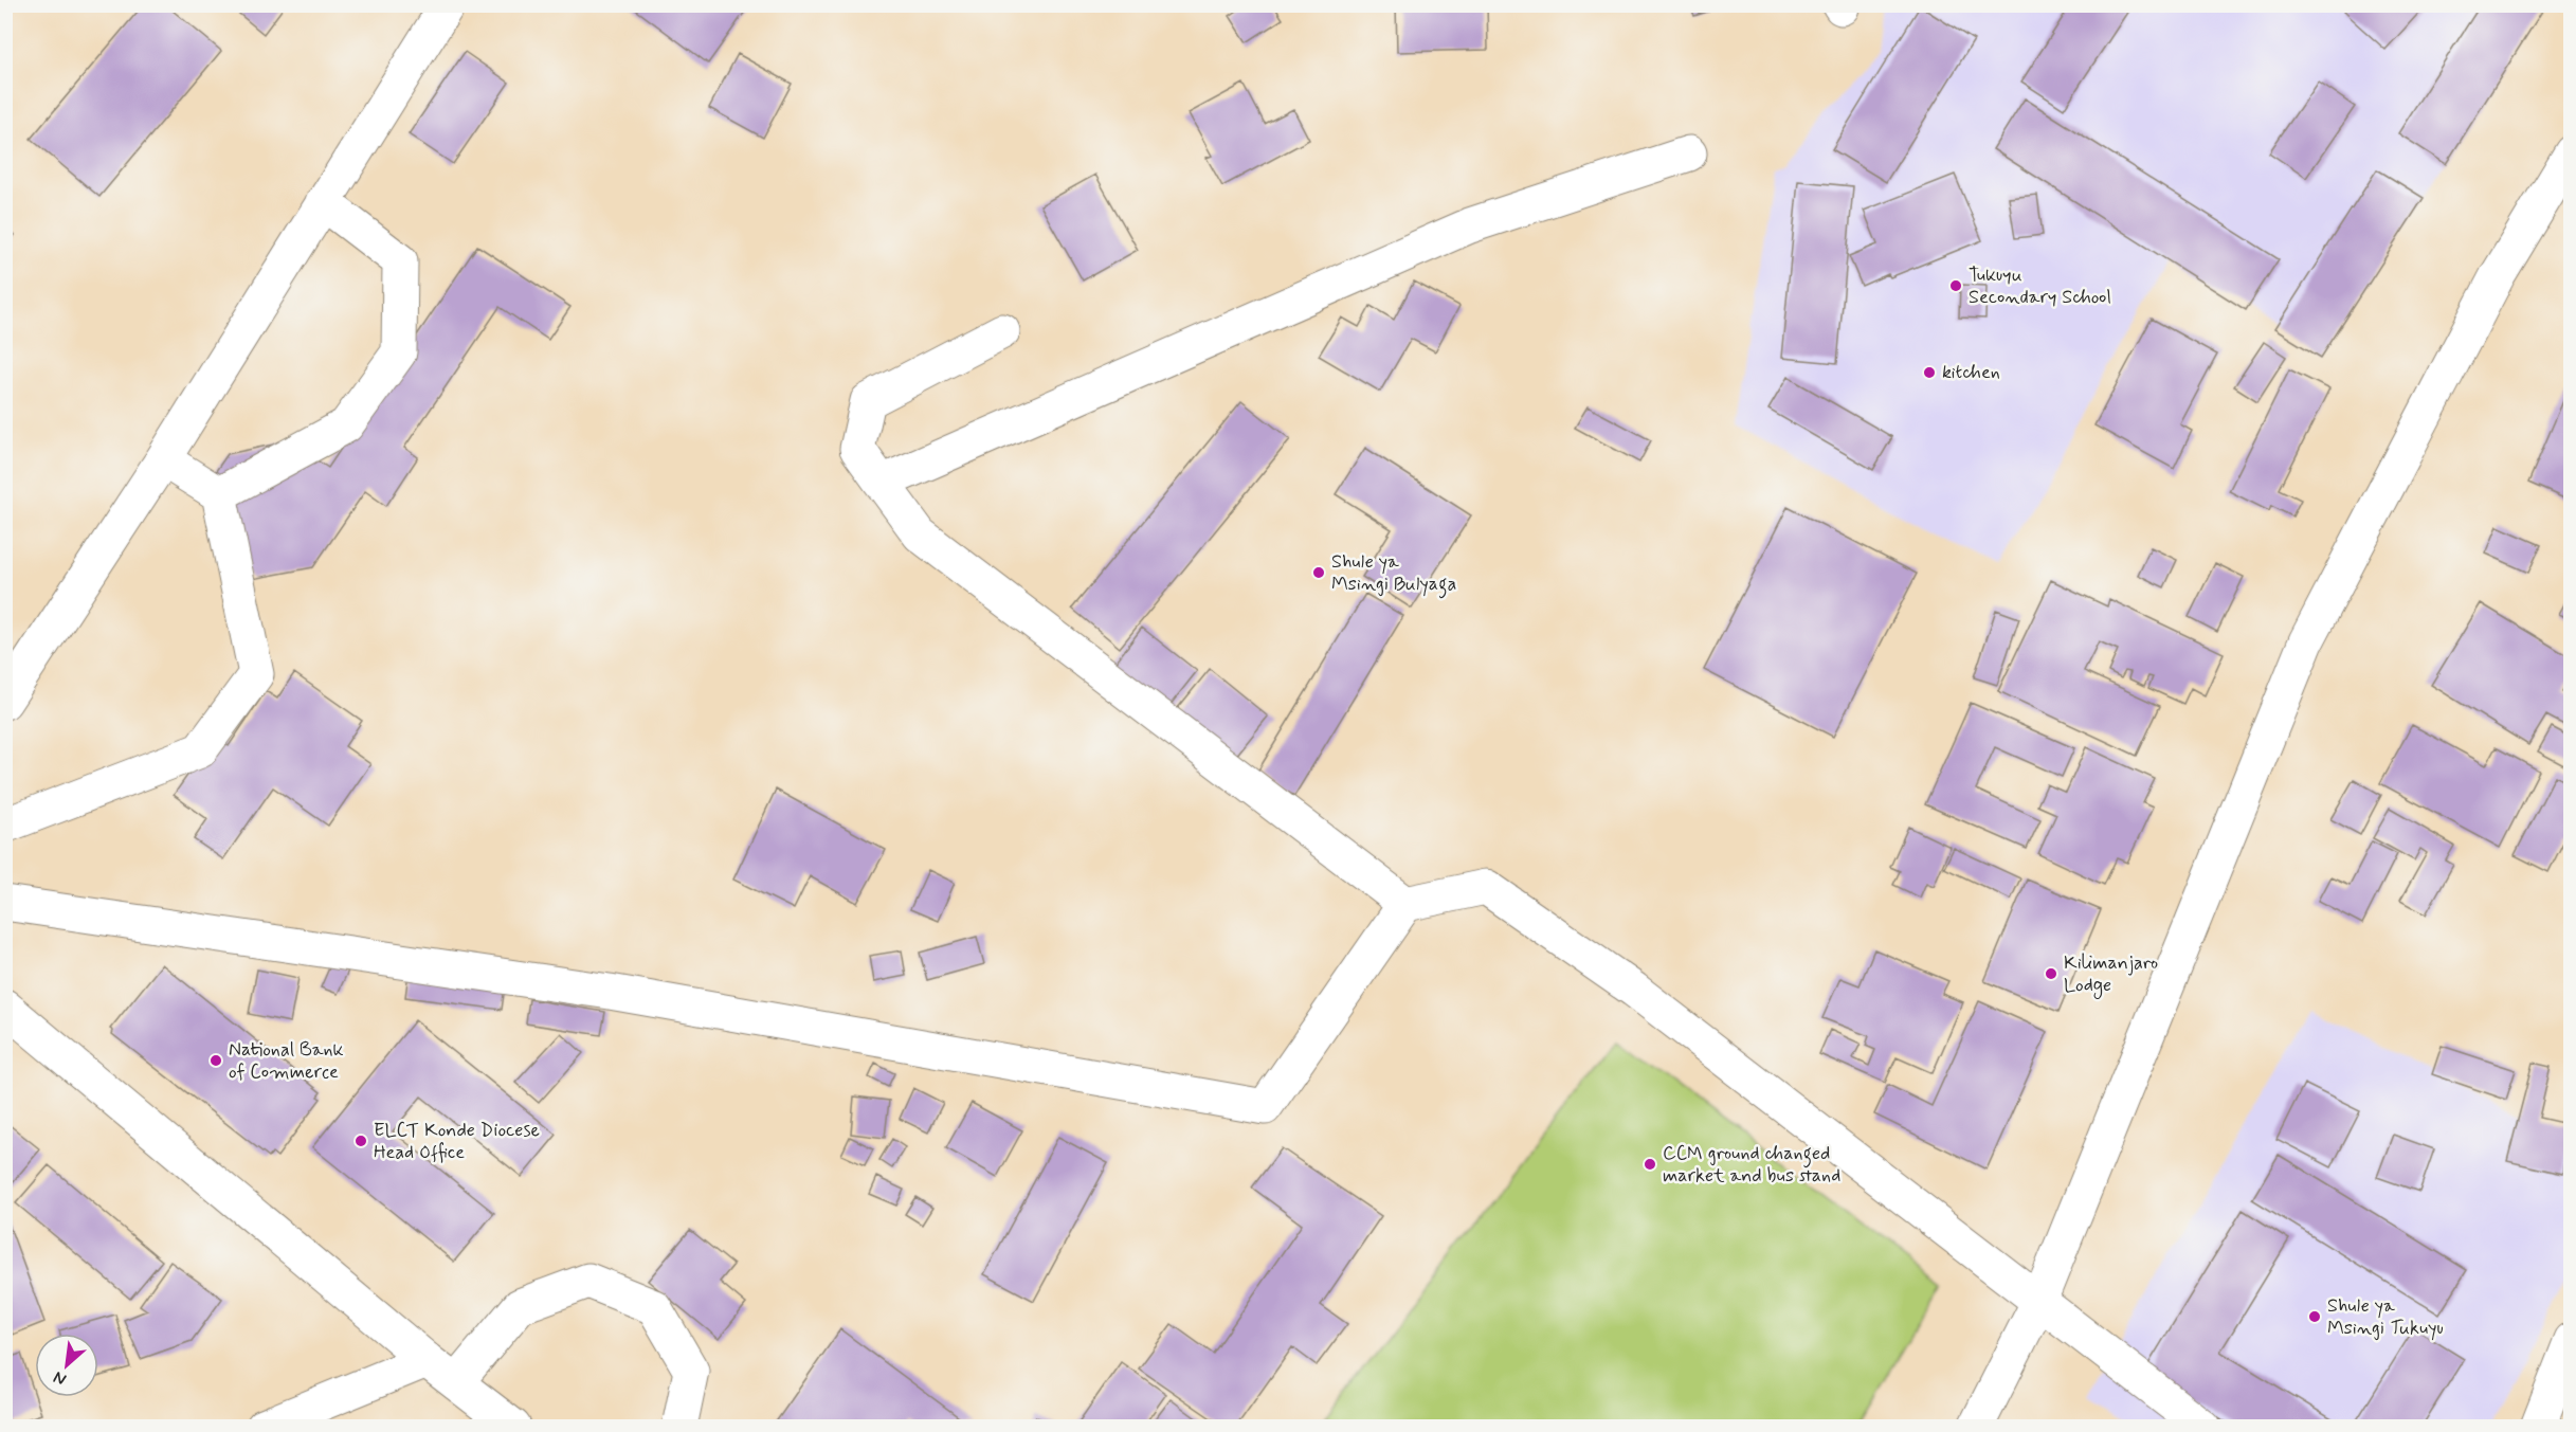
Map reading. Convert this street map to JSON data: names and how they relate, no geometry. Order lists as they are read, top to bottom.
{
  "places": [
    "Tukuyu Secondary School",
    "kitchen",
    "Shule ya Msingi Bulyaga",
    "Kilimanjaro Lodge",
    "National Bank of Commerce",
    "ELCT Konde Diocese Head Office",
    "CCM ground changed market and bus stand",
    "Shule ya Msingi Tukuyu"
  ],
  "north": "bottom left"
}
